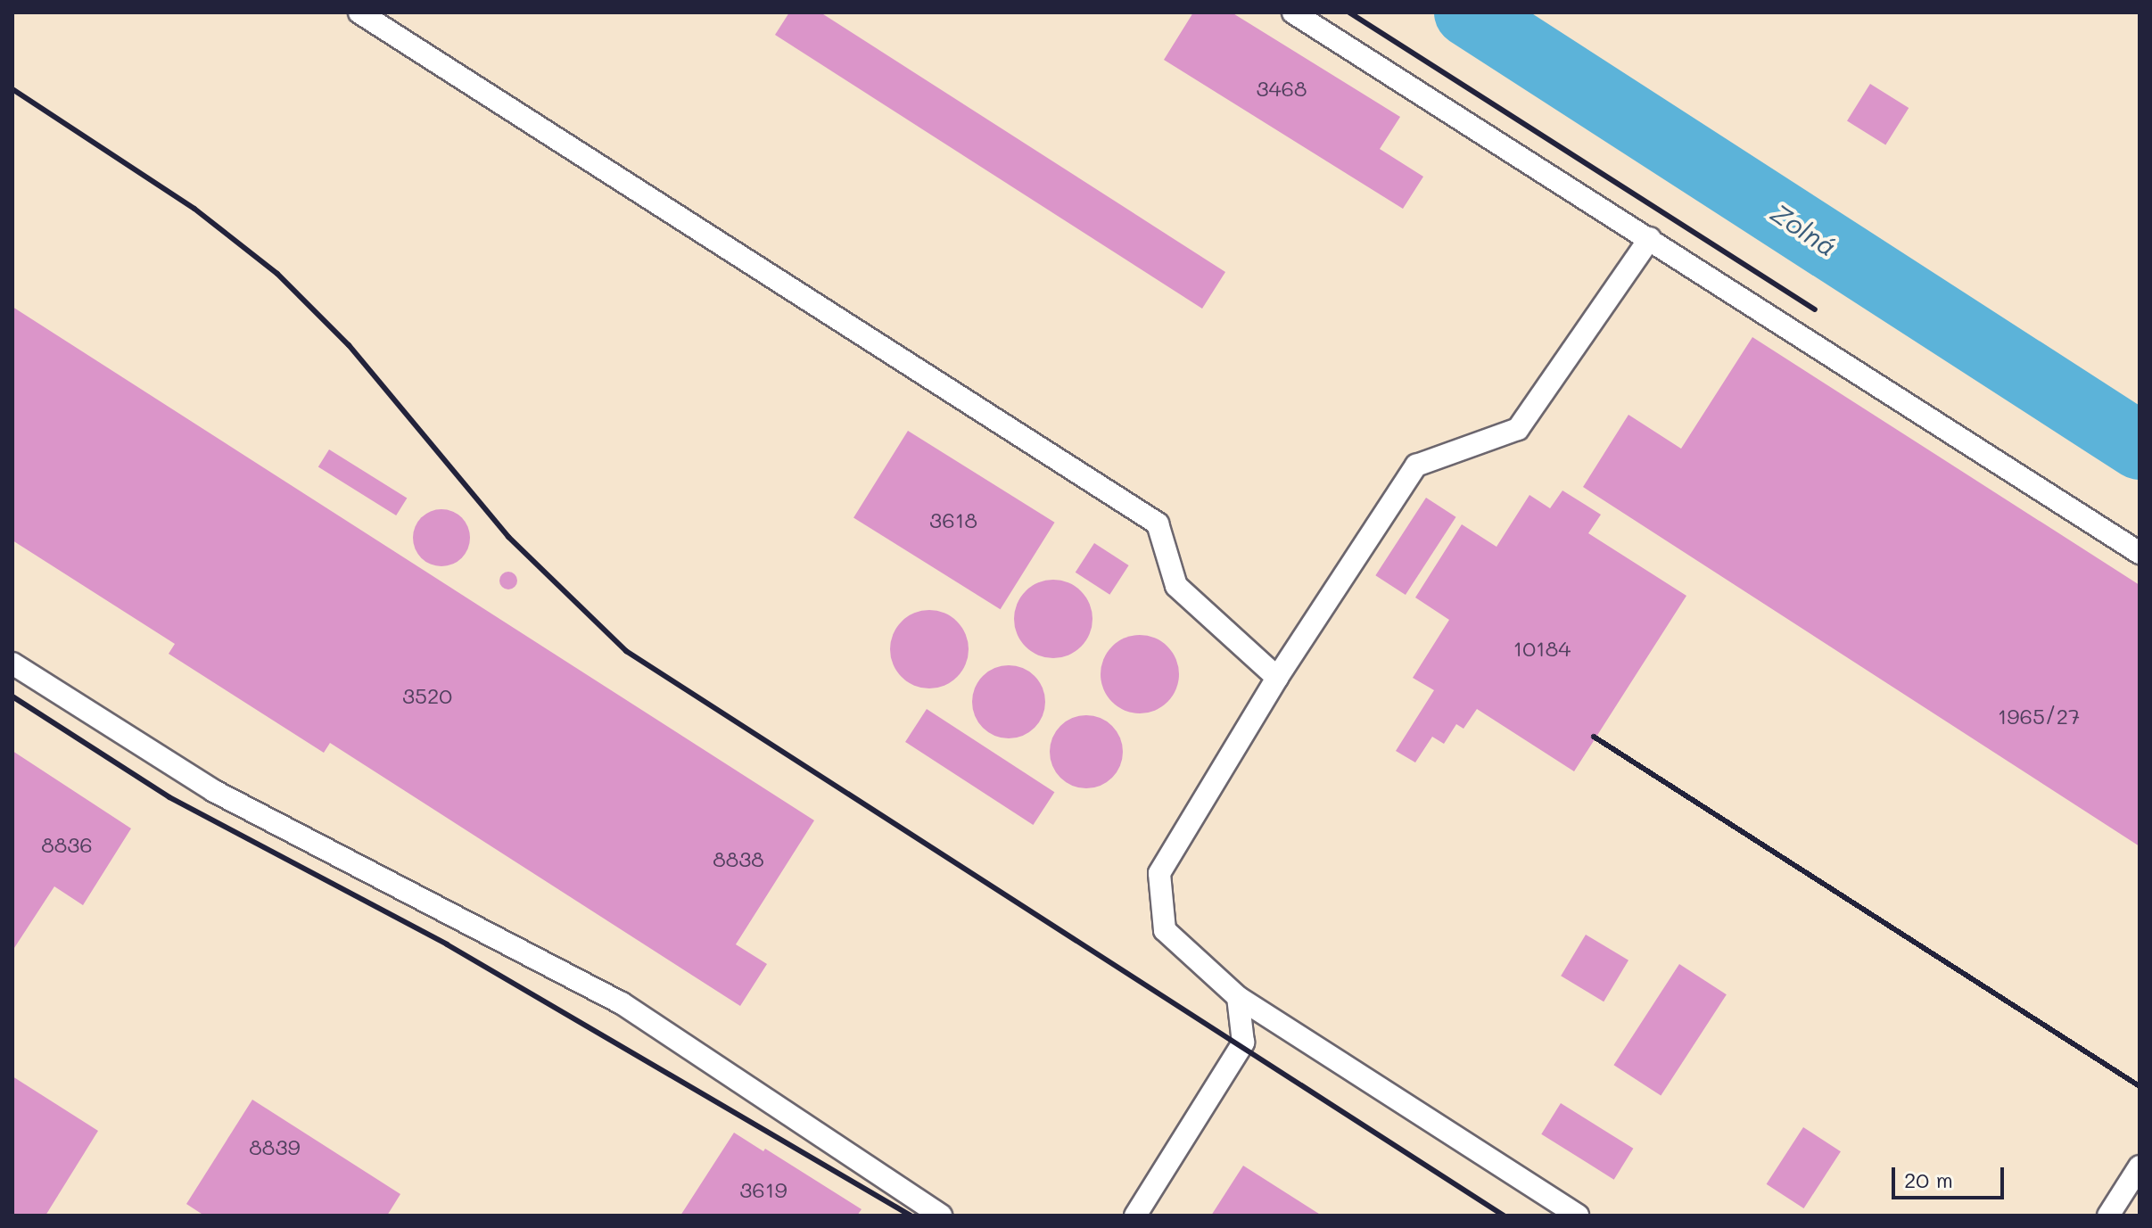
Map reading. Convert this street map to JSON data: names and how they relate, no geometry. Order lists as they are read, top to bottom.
{
  "water": ["Zolná"],
  "house_numbers": [
    "3468",
    "3618",
    "10184",
    "3520",
    "1965/27",
    "8836",
    "8838",
    "8839",
    "3619"
  ],
  "scale_bar": "20 m"
}
